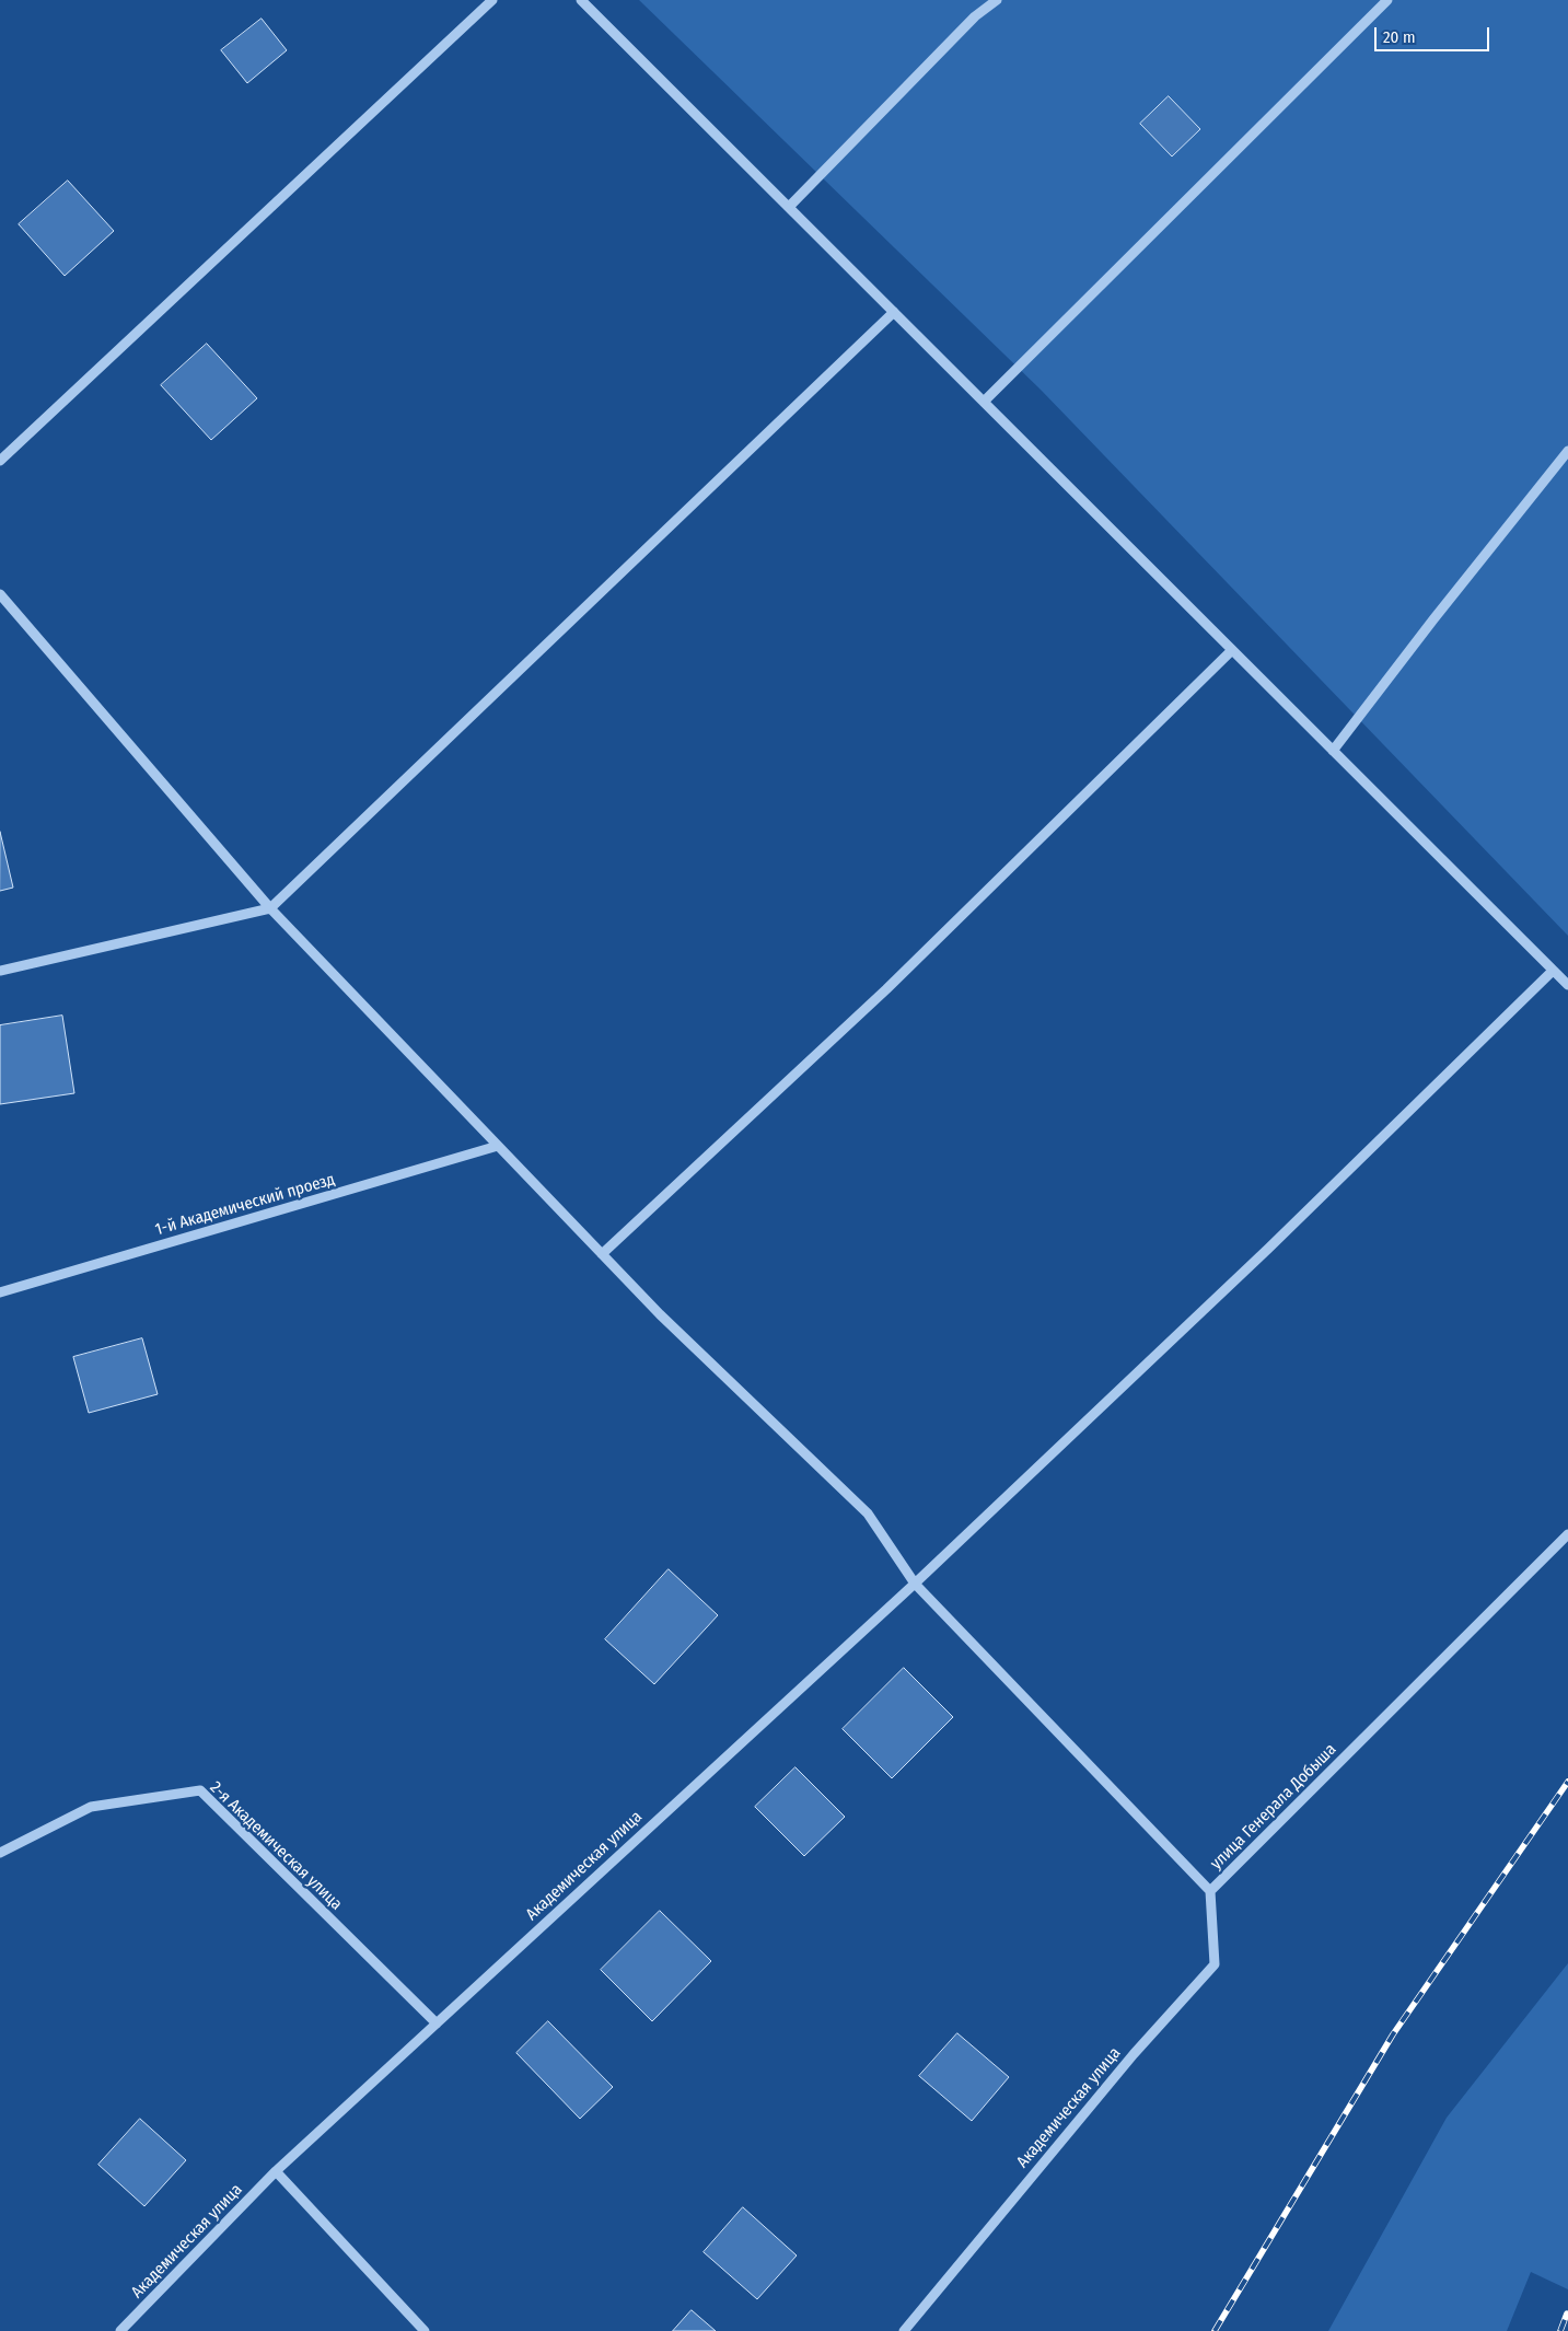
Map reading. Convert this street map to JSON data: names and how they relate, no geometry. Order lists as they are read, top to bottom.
{
  "streets": {
    "street": [
      "1-й Академический проезд",
      "улица Генерала Добыша",
      "2-я Академическая улица",
      "Академическая улица"
    ]
  },
  "crossings": [
    ["1-й Академический проезд", "улица Генерала Добыша"],
    ["улица Генерала Добыша", "Академическая улица"],
    ["2-я Академическая улица", "Академическая улица"]
  ],
  "scale_bar": "20 m"
}
